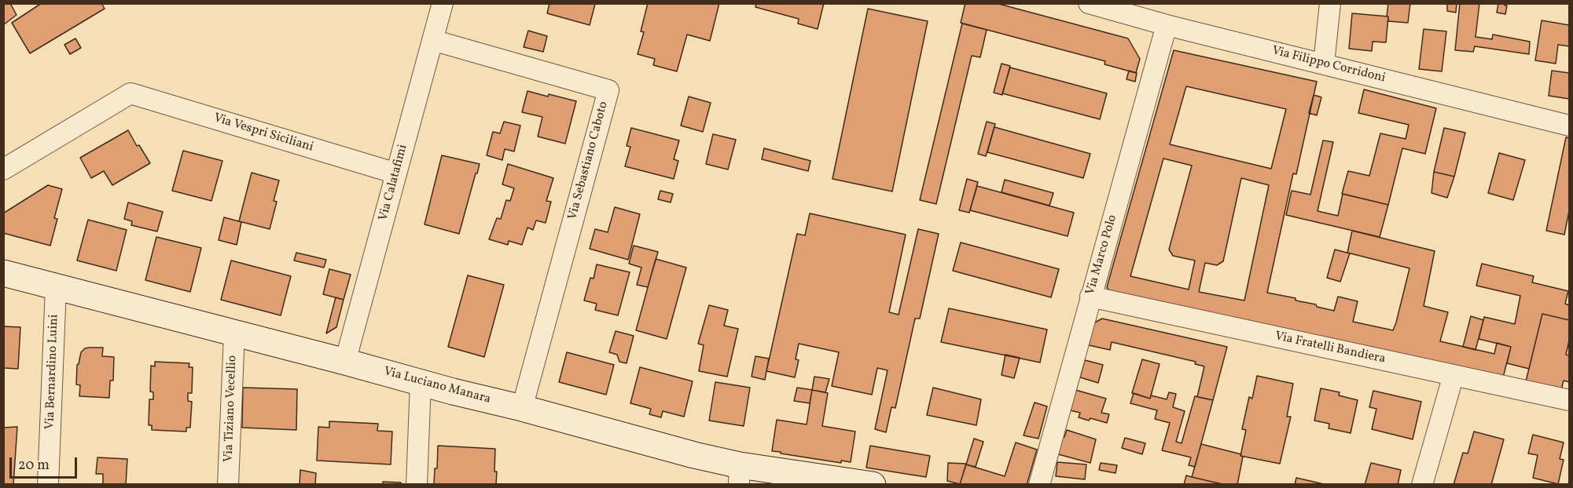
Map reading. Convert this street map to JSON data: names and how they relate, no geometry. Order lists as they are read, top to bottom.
{
  "streets": {
    "main road": ["Via Luciano Manara"],
    "street": [
      "Via Filippo Corridoni",
      "Via Vespri Siciliani",
      "Via Sebastiano Caboto",
      "Via Calatafimi",
      "Via Marco Polo",
      "Via Fratelli Bandiera",
      "Via Bernardino Luini",
      "Via Tiziano Vecellio"
    ]
  },
  "crossings": [
    ["Via Filippo Corridoni", "Via Marco Polo"],
    ["Via Vespri Siciliani", "Via Calatafimi"],
    ["Via Sebastiano Caboto", "Via Calatafimi"],
    ["Via Sebastiano Caboto", "Via Luciano Manara"],
    ["Via Calatafimi", "Via Luciano Manara"],
    ["Via Marco Polo", "Via Fratelli Bandiera"],
    ["Via Bernardino Luini", "Via Luciano Manara"],
    ["Via Luciano Manara", "Via Tiziano Vecellio"]
  ],
  "scale_bar": "20 m"
}
